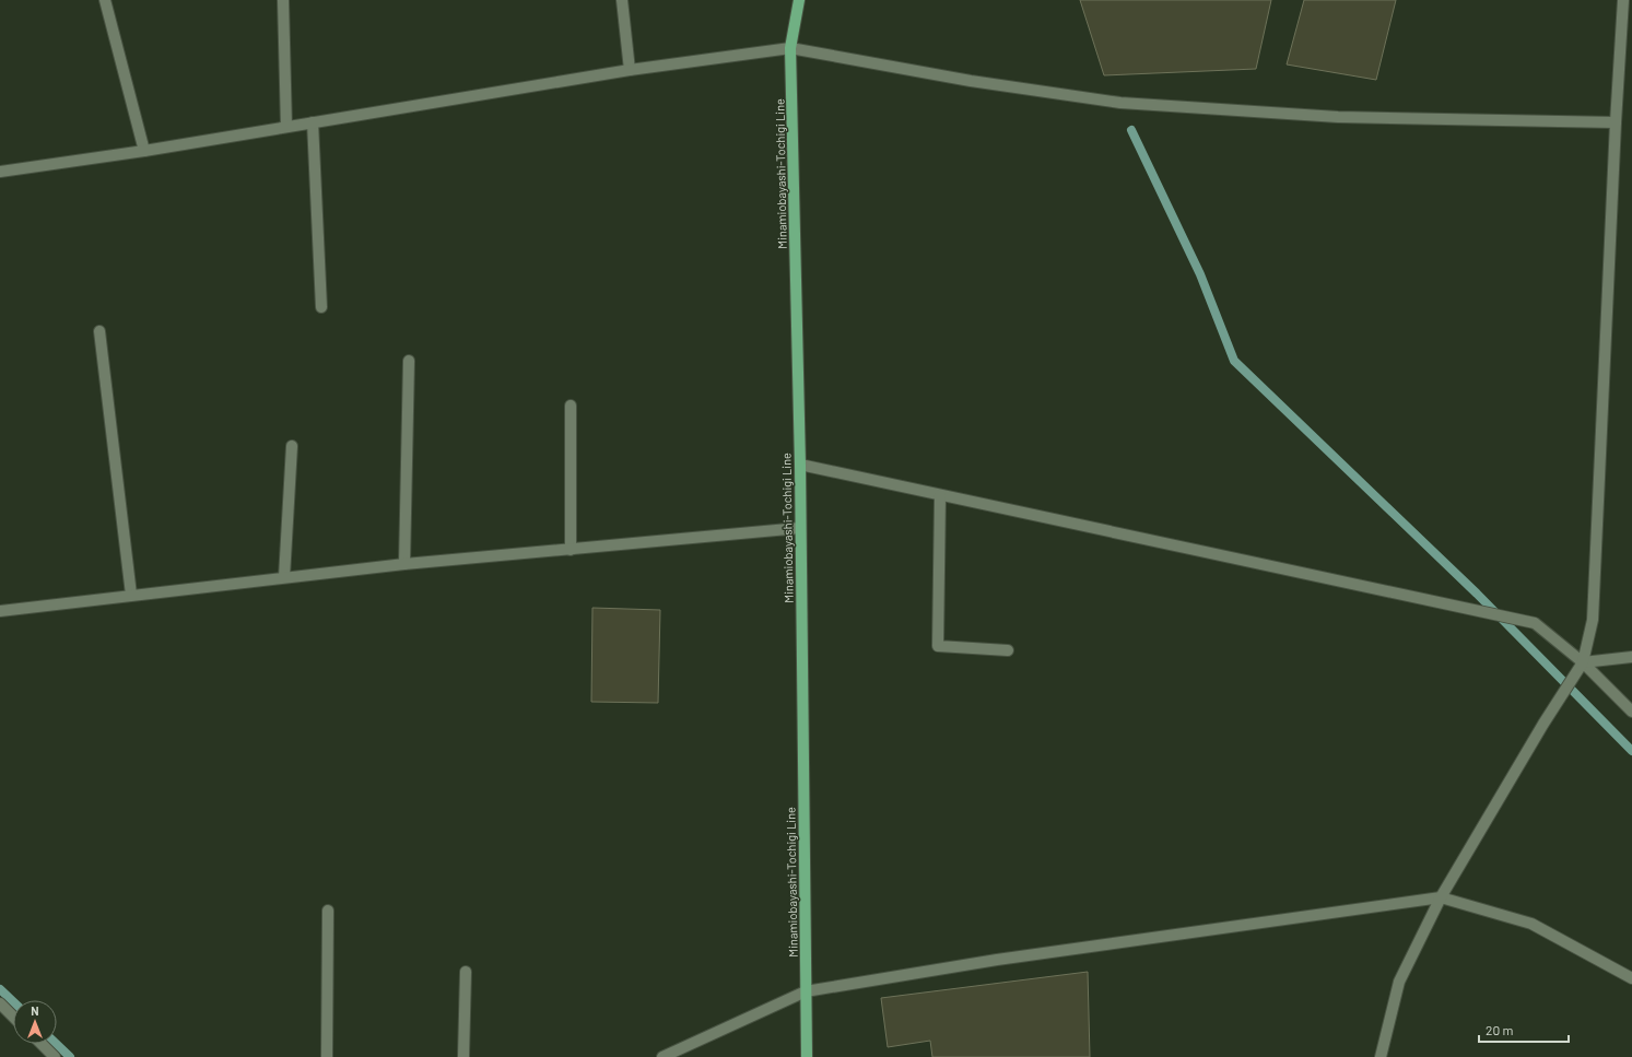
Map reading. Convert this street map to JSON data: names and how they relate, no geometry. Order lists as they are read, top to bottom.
{
  "streets": {
    "main road": ["Minamiobayashi-Tochigi Line"]
  },
  "scale_bar": "20 m",
  "north": "top"
}
